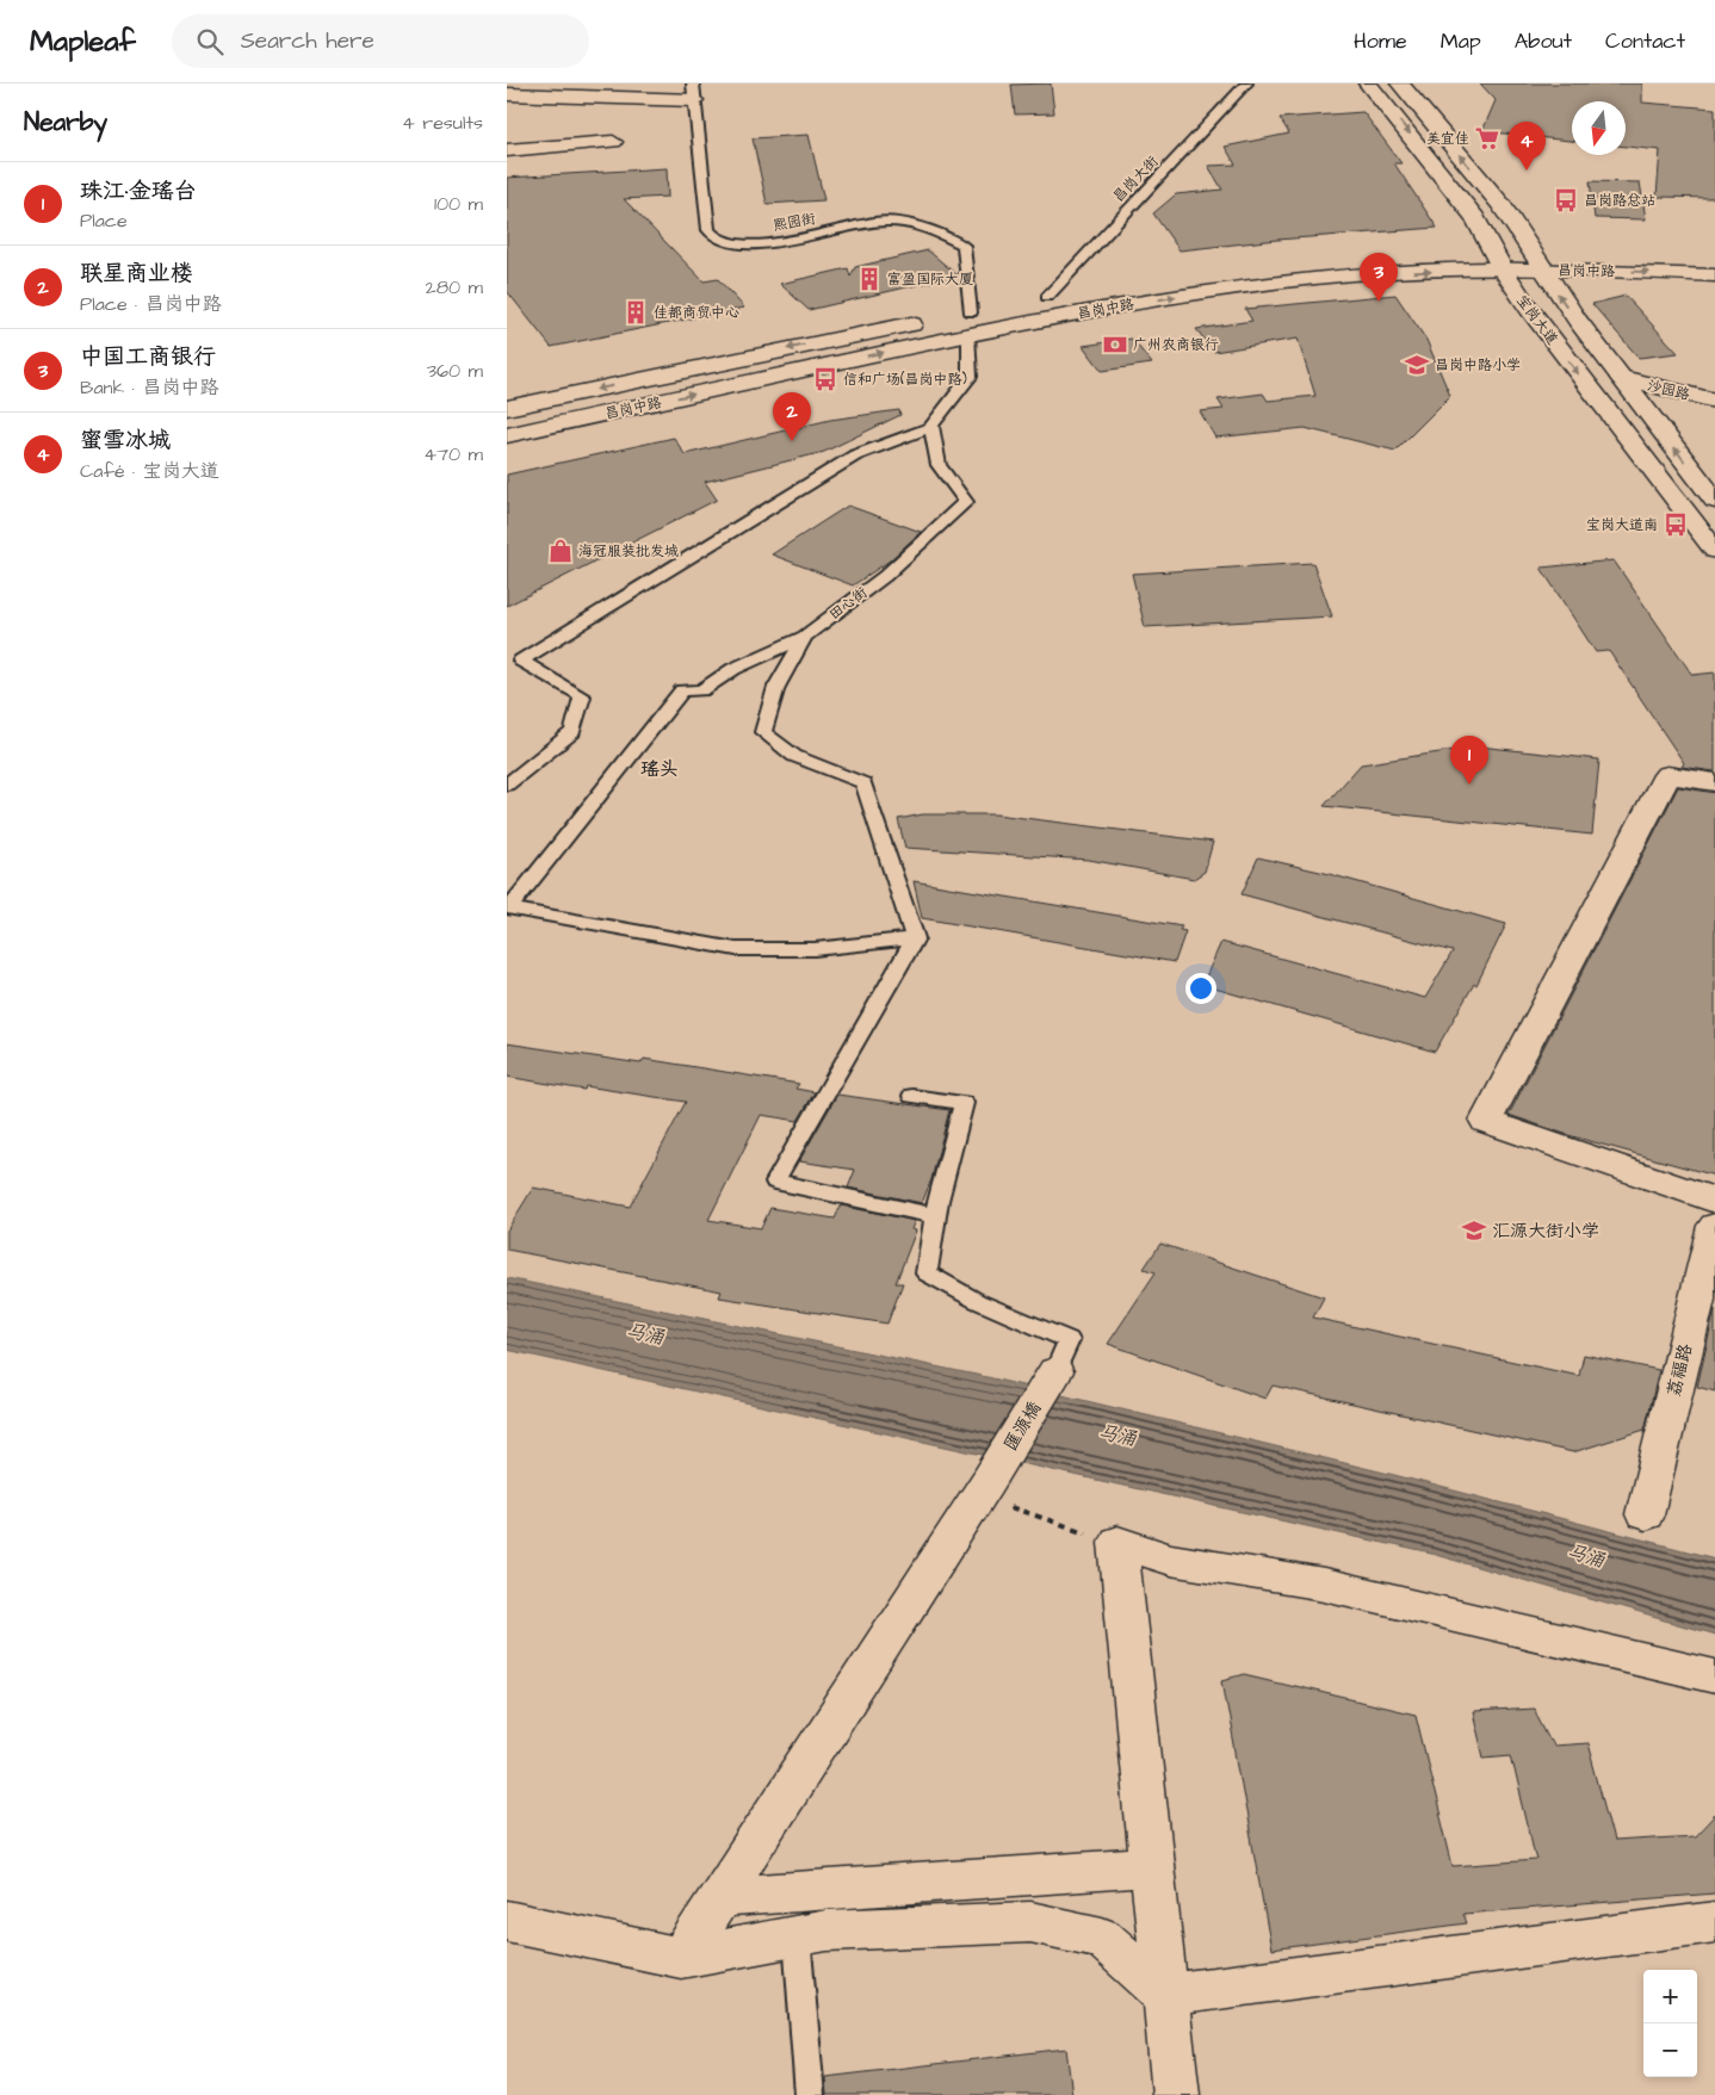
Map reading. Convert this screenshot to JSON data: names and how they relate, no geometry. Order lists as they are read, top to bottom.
{
  "streets": {
    "main road": [
      "昌岗中路",
      "宝岗大道",
      "沙园路",
      "荔福路",
      "匯源橋"
    ],
    "lane": ["昌岗大街", "熙园街", "田心街"]
  },
  "crossings": [
    ["昌岗大街", "昌岗中路"],
    ["熙园街", "昌岗中路"],
    ["昌岗中路", "宝岗大道"],
    ["宝岗大道", "沙园路"]
  ],
  "districts": ["瑶头"],
  "water": ["马涌"],
  "places": {
    "supermarket": ["美宜佳"],
    "bus stop": ["昌岗路总站", "信和广场(昌岗中路)", "宝岗大道南"],
    "building": ["富盈国际大厦", "佳都商贸中心"],
    "bank": ["广州农商银行"],
    "school or university": ["昌岗中路小学", "汇源大街小学"],
    "shop": ["海冠服装批发城"]
  },
  "north": "bottom",
  "page": {
    "header": "Mapleaf",
    "search": "Search here",
    "nav": [
      "Home",
      "Map",
      "About",
      "Contact"
    ],
    "heading": ["Nearby", "4 results"],
    "pins": [
      "4",
      "3",
      "2",
      "1"
    ],
    "list": [
      {
        "mark": "1",
        "name": "珠江·金瑶台",
        "note": "Place",
        "value": "100 m"
      },
      {
        "mark": "2",
        "name": "联星商业楼",
        "note": "Place · 昌岗中路",
        "value": "280 m"
      },
      {
        "mark": "3",
        "name": "中国工商银行",
        "note": "Bank · 昌岗中路",
        "value": "360 m"
      },
      {
        "mark": "4",
        "name": "蜜雪冰城",
        "note": "Café · 宝岗大道",
        "value": "470 m"
      }
    ],
    "map_buttons": ["+", "−"]
  }
}
